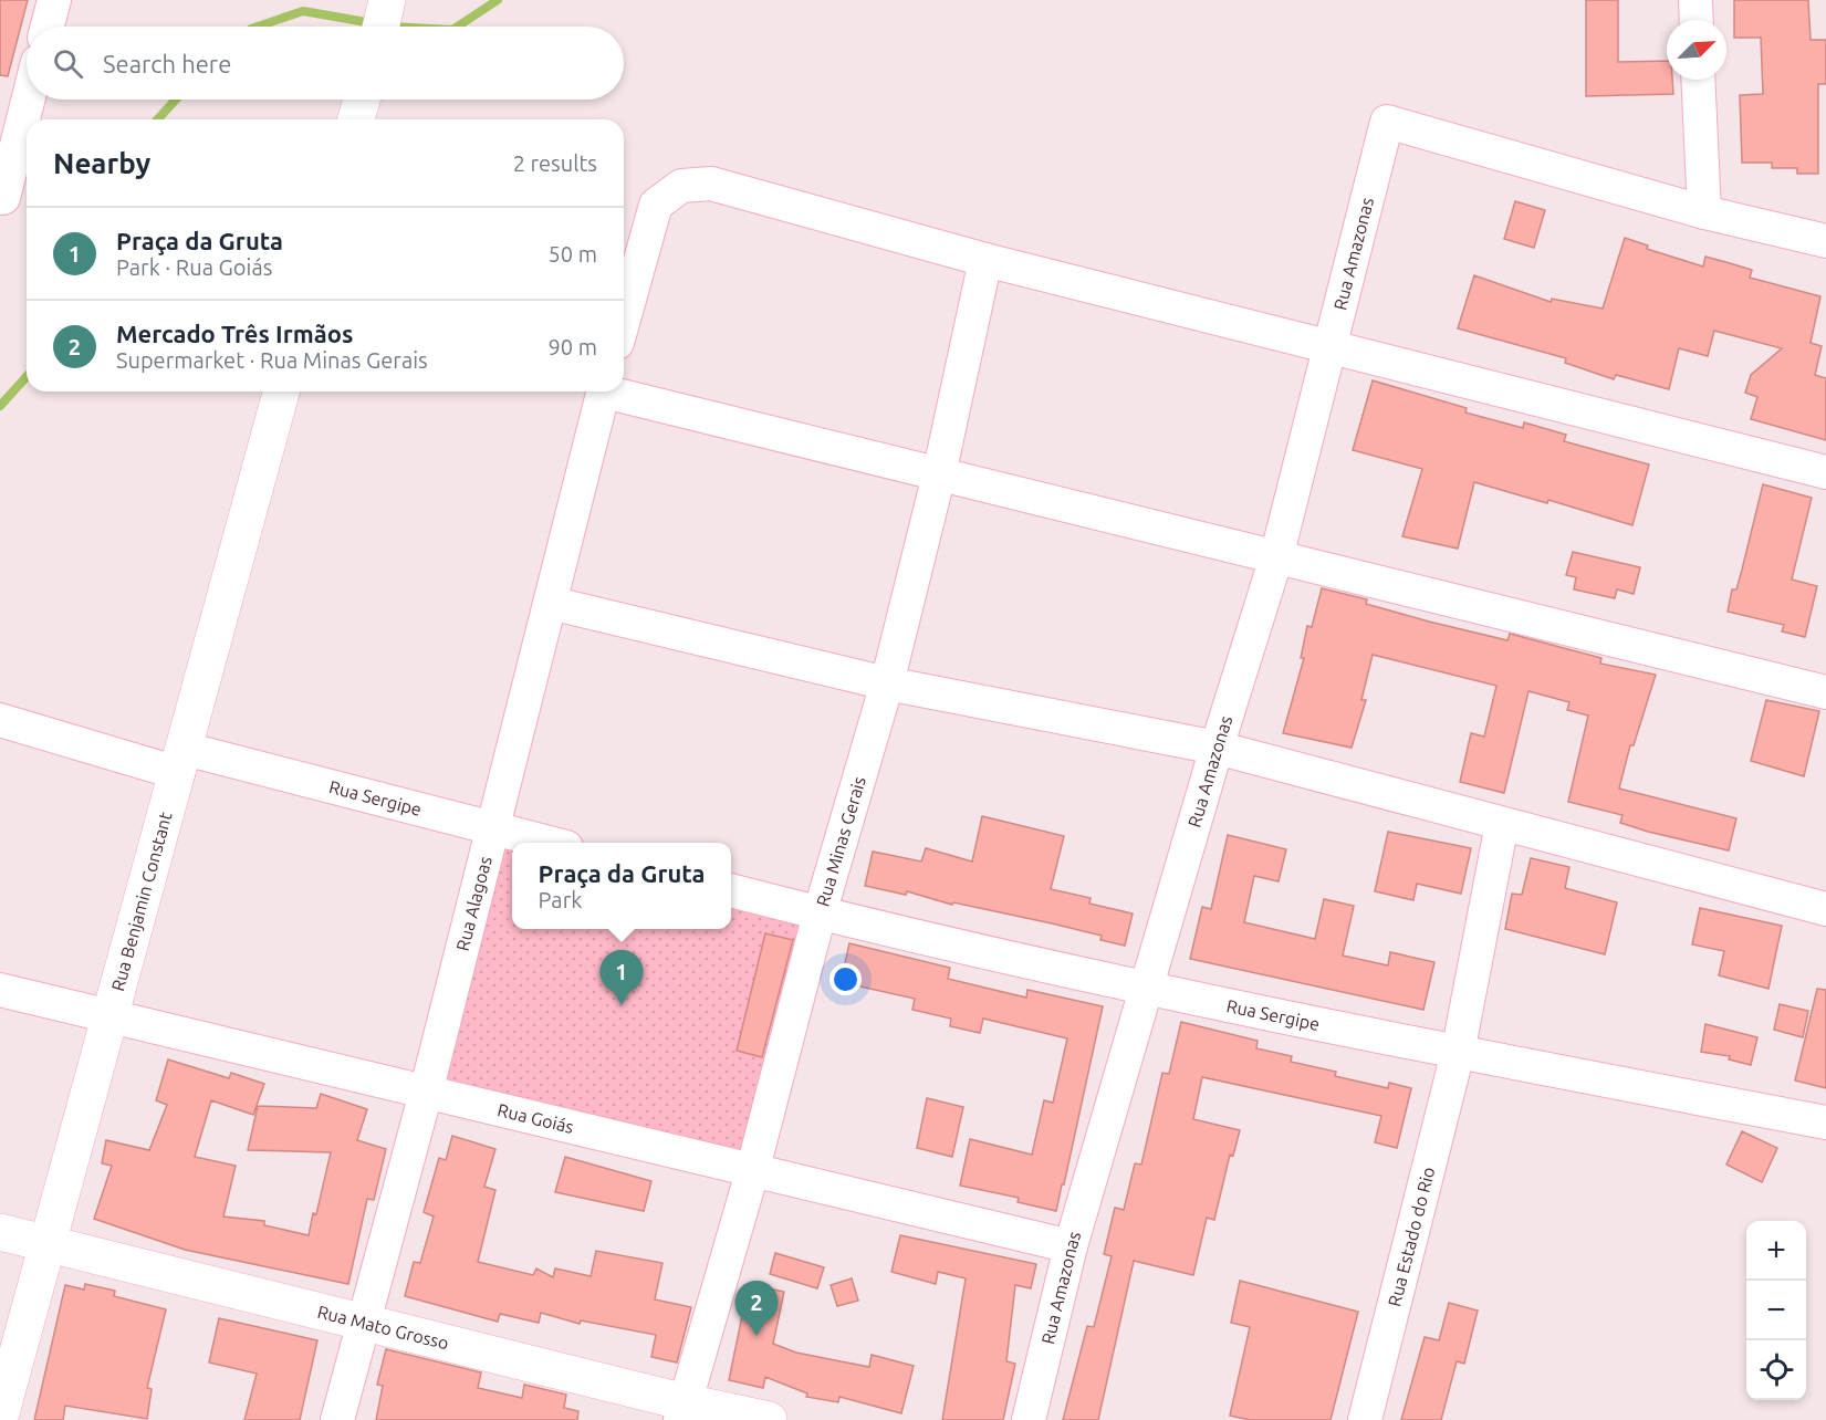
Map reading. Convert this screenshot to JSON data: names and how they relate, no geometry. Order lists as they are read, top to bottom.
{
  "streets": {
    "street": [
      "Rua Amazonas",
      "Rua Sergipe",
      "Rua Minas Gerais",
      "Rua Benjamin Constant",
      "Rua Alagoas",
      "Rua Goiás",
      "Rua Estado do Rio",
      "Rua Mato Grosso"
    ]
  },
  "crossings": [
    ["Rua Amazonas", "Rua Sergipe"],
    ["Rua Amazonas", "Rua Goiás"],
    ["Rua Sergipe", "Rua Minas Gerais"],
    ["Rua Sergipe", "Rua Benjamin Constant"],
    ["Rua Sergipe", "Rua Alagoas"],
    ["Rua Sergipe", "Rua Estado do Rio"],
    ["Rua Minas Gerais", "Rua Goiás"],
    ["Rua Minas Gerais", "Rua Mato Grosso"],
    ["Rua Benjamin Constant", "Rua Goiás"],
    ["Rua Benjamin Constant", "Rua Mato Grosso"],
    ["Rua Alagoas", "Rua Goiás"],
    ["Rua Alagoas", "Rua Mato Grosso"]
  ],
  "north": "top right",
  "page": {
    "search": "Search here",
    "heading": ["Nearby", "2 results"],
    "list": [
      {
        "mark": "1",
        "name": "Praça da Gruta",
        "note": "Park · Rua Goiás",
        "value": "50 m"
      },
      {
        "mark": "2",
        "name": "Mercado Três Irmãos",
        "note": "Supermarket · Rua Minas Gerais",
        "value": "90 m"
      }
    ],
    "popup": ["Praça da Gruta", "Park"],
    "pins": ["1", "2"],
    "map_buttons": ["+", "−"]
  }
}
